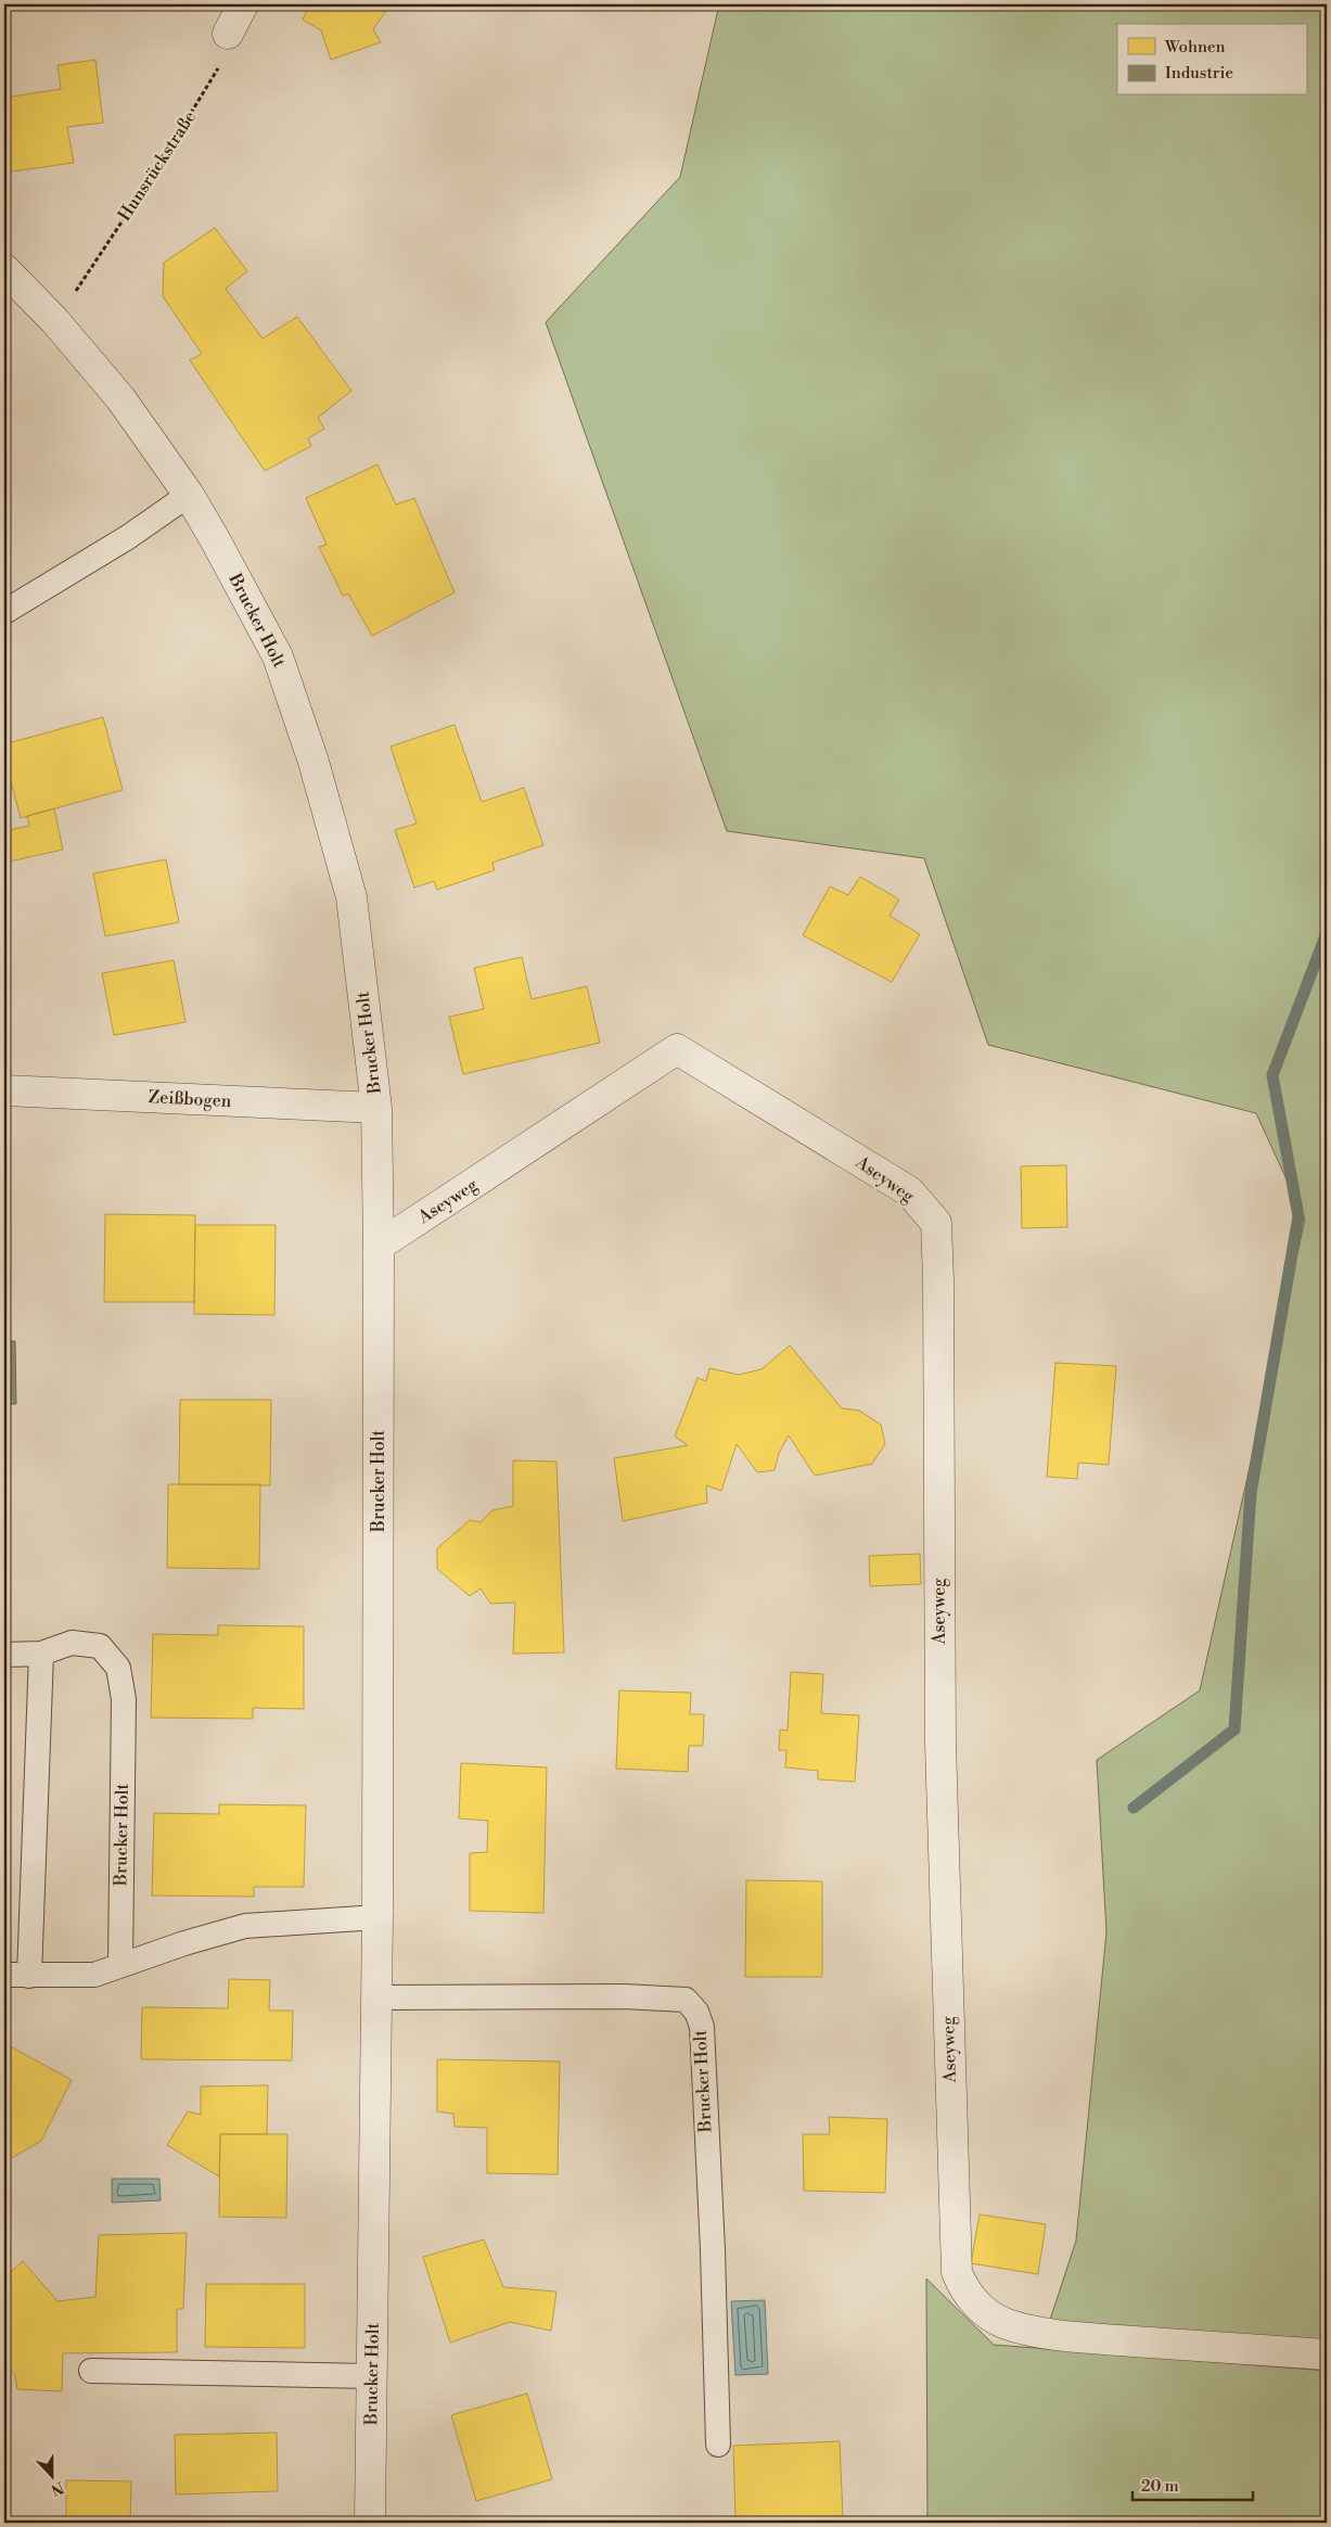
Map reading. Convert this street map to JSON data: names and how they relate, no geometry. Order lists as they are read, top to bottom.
{
  "streets": {
    "street": ["Brucker Holt", "Zeißbogen", "Aseyweg"],
    "path": ["Hunsrückstraße"]
  },
  "crossings": [
    ["Hunsrückstraße", "Brucker Holt"],
    ["Brucker Holt", "Zeißbogen"],
    ["Brucker Holt", "Aseyweg"]
  ],
  "legend": ["Wohnen", "Industrie"],
  "scale_bar": "20 m",
  "north": "bottom"
}
